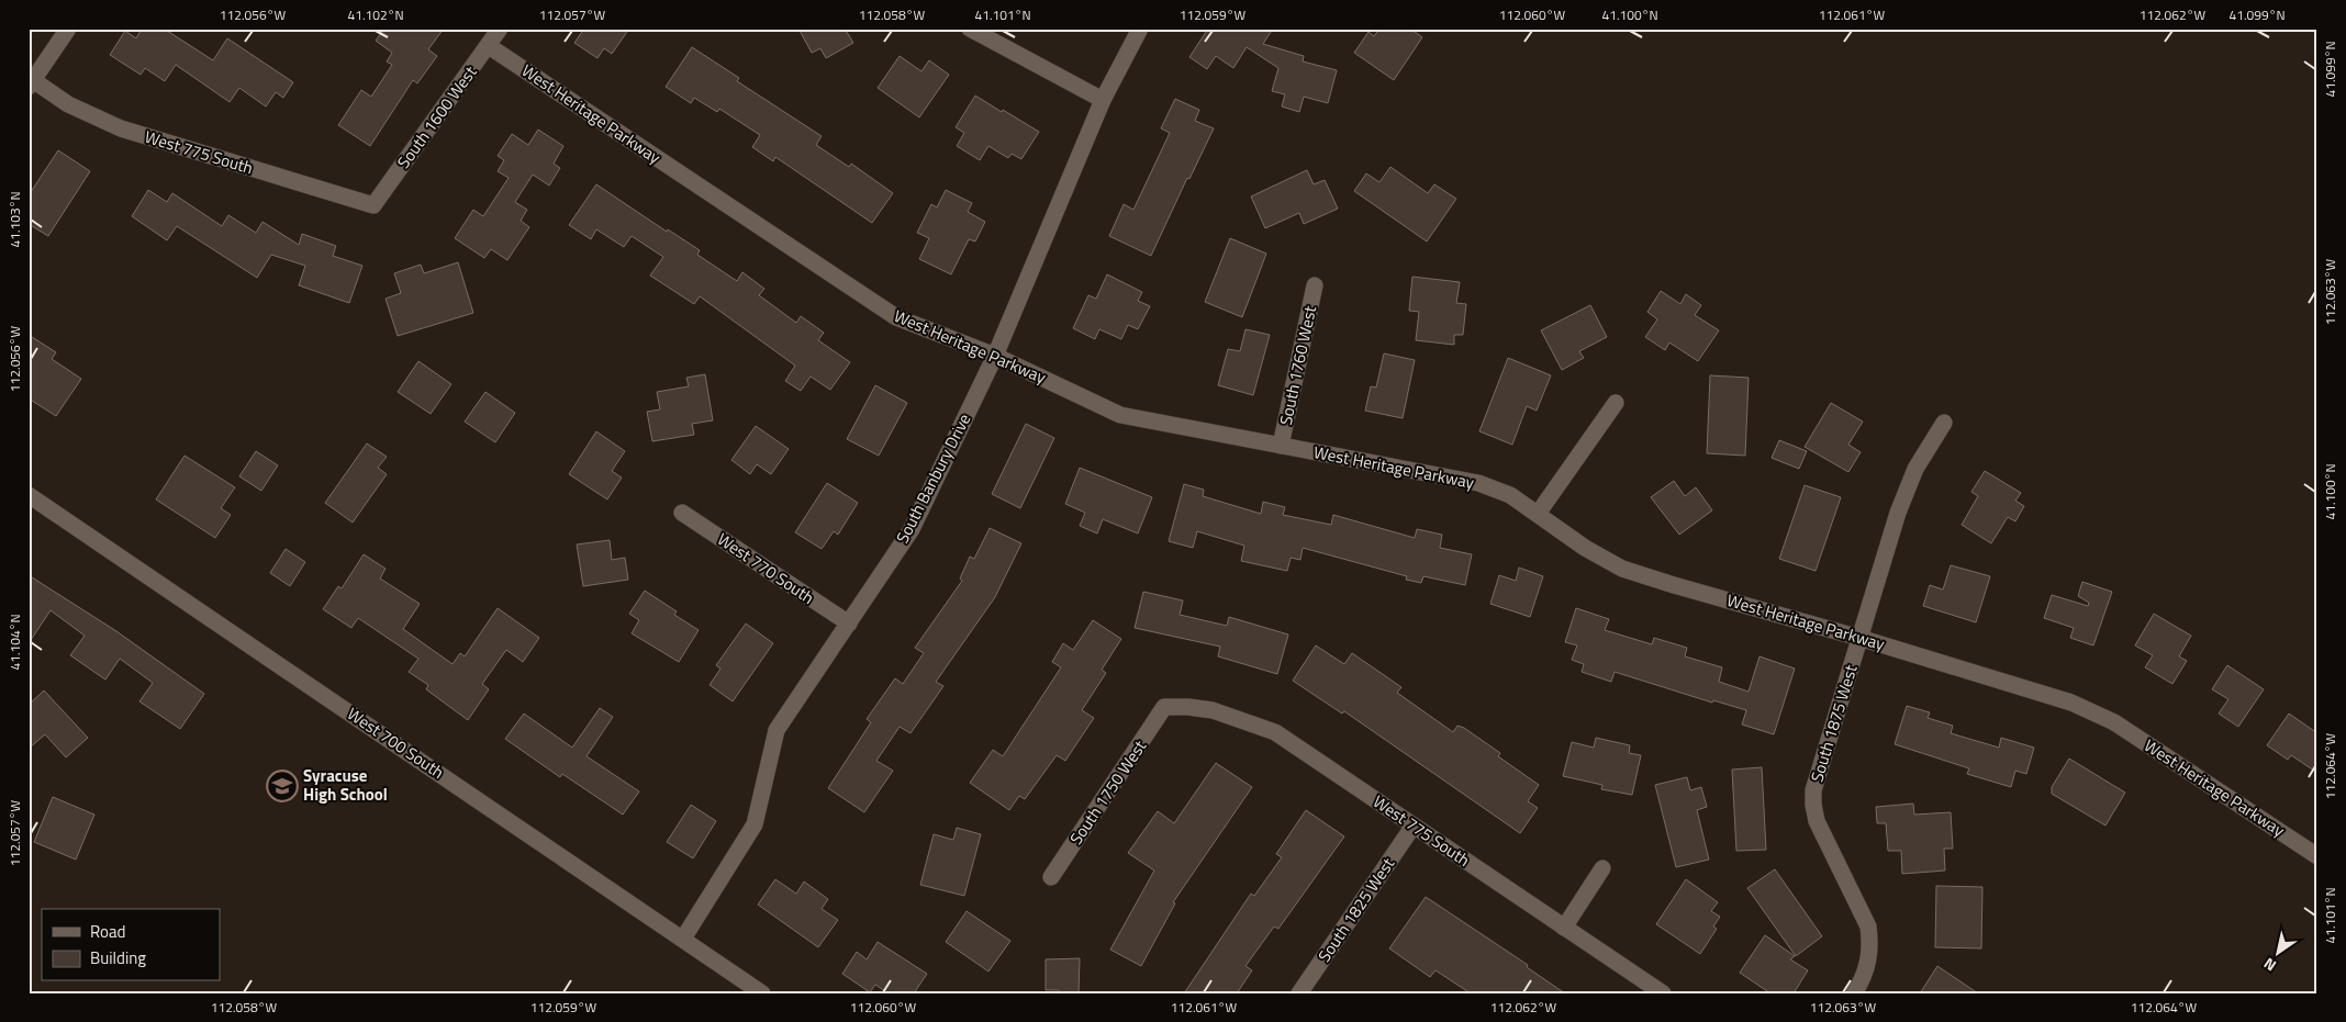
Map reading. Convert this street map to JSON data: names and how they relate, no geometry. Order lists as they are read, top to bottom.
{
  "streets": {
    "street": [
      "West Heritage Parkway",
      "South 1600 West",
      "West 775 South",
      "South 1760 West",
      "South Banbury Drive",
      "West 770 South",
      "South 1875 West",
      "West 700 South",
      "South 1750 West",
      "South 1825 West"
    ]
  },
  "crossings": [
    ["West Heritage Parkway", "South 1600 West"],
    ["West Heritage Parkway", "South 1760 West"],
    ["West Heritage Parkway", "South Banbury Drive"],
    ["West Heritage Parkway", "South 1875 West"],
    ["South 1600 West", "West 775 South"],
    ["West 775 South", "South 1750 West"],
    ["West 775 South", "South 1825 West"],
    ["South Banbury Drive", "West 770 South"],
    ["South Banbury Drive", "West 700 South"]
  ],
  "places": {
    "school or university": ["Syracuse High School"]
  },
  "legend": ["Road", "Building"],
  "north": "bottom left",
  "coordinates": [
    "112.056°W",
    "41.102°N",
    "112.057°W",
    "112.058°W",
    "41.101°N",
    "112.059°W",
    "112.060°W",
    "41.100°N",
    "112.061°W",
    "112.062°W",
    "41.099°N",
    "41.103°N",
    "112.063°W",
    "41.104°N",
    "112.064°W"
  ]
}
